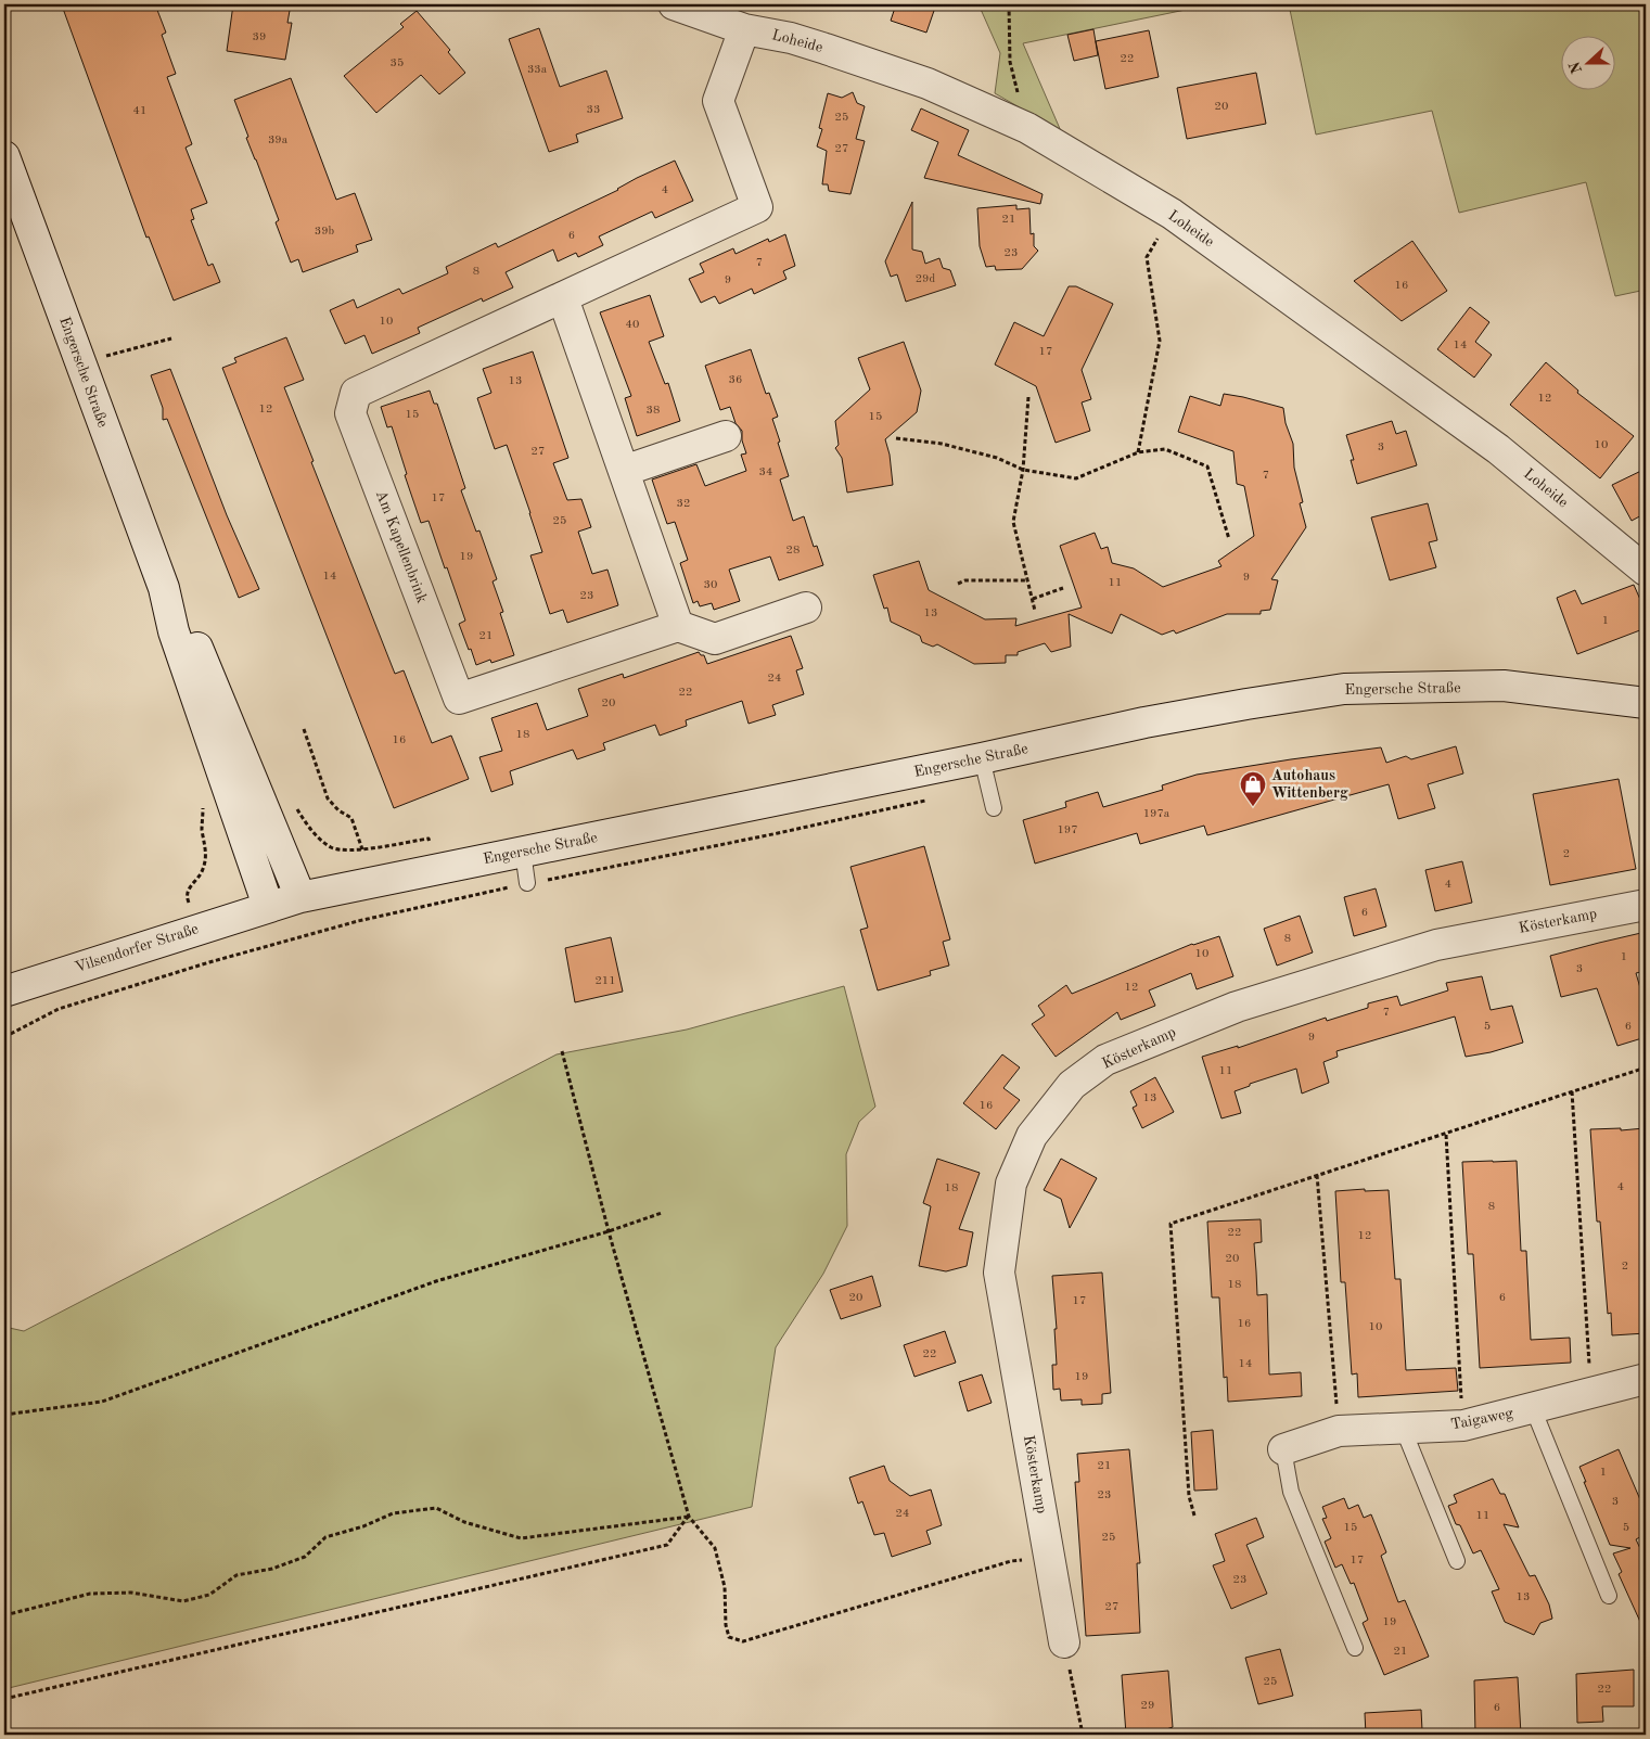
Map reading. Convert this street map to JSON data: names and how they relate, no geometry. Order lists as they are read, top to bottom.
{
  "streets": {
    "street": [
      "Loheide",
      "Engersche Straße",
      "Am Kapellenbrink",
      "Kösterkamp",
      "Vilsendorfer Straße",
      "Taigaweg"
    ]
  },
  "crossings": [
    ["Loheide", "Am Kapellenbrink"],
    ["Engersche Straße", "Vilsendorfer Straße"]
  ],
  "places": {
    "shop": ["Autohaus Wittenberg"]
  },
  "house_numbers": [
    "39",
    "22",
    "35",
    "33a",
    "20",
    "33",
    "41",
    "25",
    "39a",
    "27",
    "4",
    "21",
    "39b",
    "6",
    "23",
    "7",
    "8",
    "29d",
    "9",
    "16",
    "10",
    "40",
    "14",
    "17",
    "36",
    "13",
    "12",
    "12",
    "38",
    "15",
    "15",
    "10",
    "3",
    "27",
    "34",
    "7",
    "17",
    "32",
    "25",
    "28",
    "19",
    "14",
    "9",
    "11",
    "30",
    "23",
    "13",
    "1",
    "21",
    "24",
    "22",
    "20",
    "18",
    "16",
    "197a",
    "197",
    "2",
    "4",
    "6",
    "8",
    "10",
    "1",
    "3",
    "211",
    "12",
    "7",
    "5",
    "6",
    "9",
    "11",
    "13",
    "16",
    "4",
    "18",
    "8",
    "22",
    "12",
    "20",
    "2",
    "18",
    "20",
    "6",
    "17",
    "16",
    "10",
    "22",
    "14",
    "19",
    "21",
    "1",
    "23",
    "3",
    "24",
    "11",
    "15",
    "5",
    "25",
    "17",
    "23",
    "13",
    "27",
    "19",
    "21",
    "25",
    "22",
    "29",
    "6"
  ],
  "north": "left"
}
